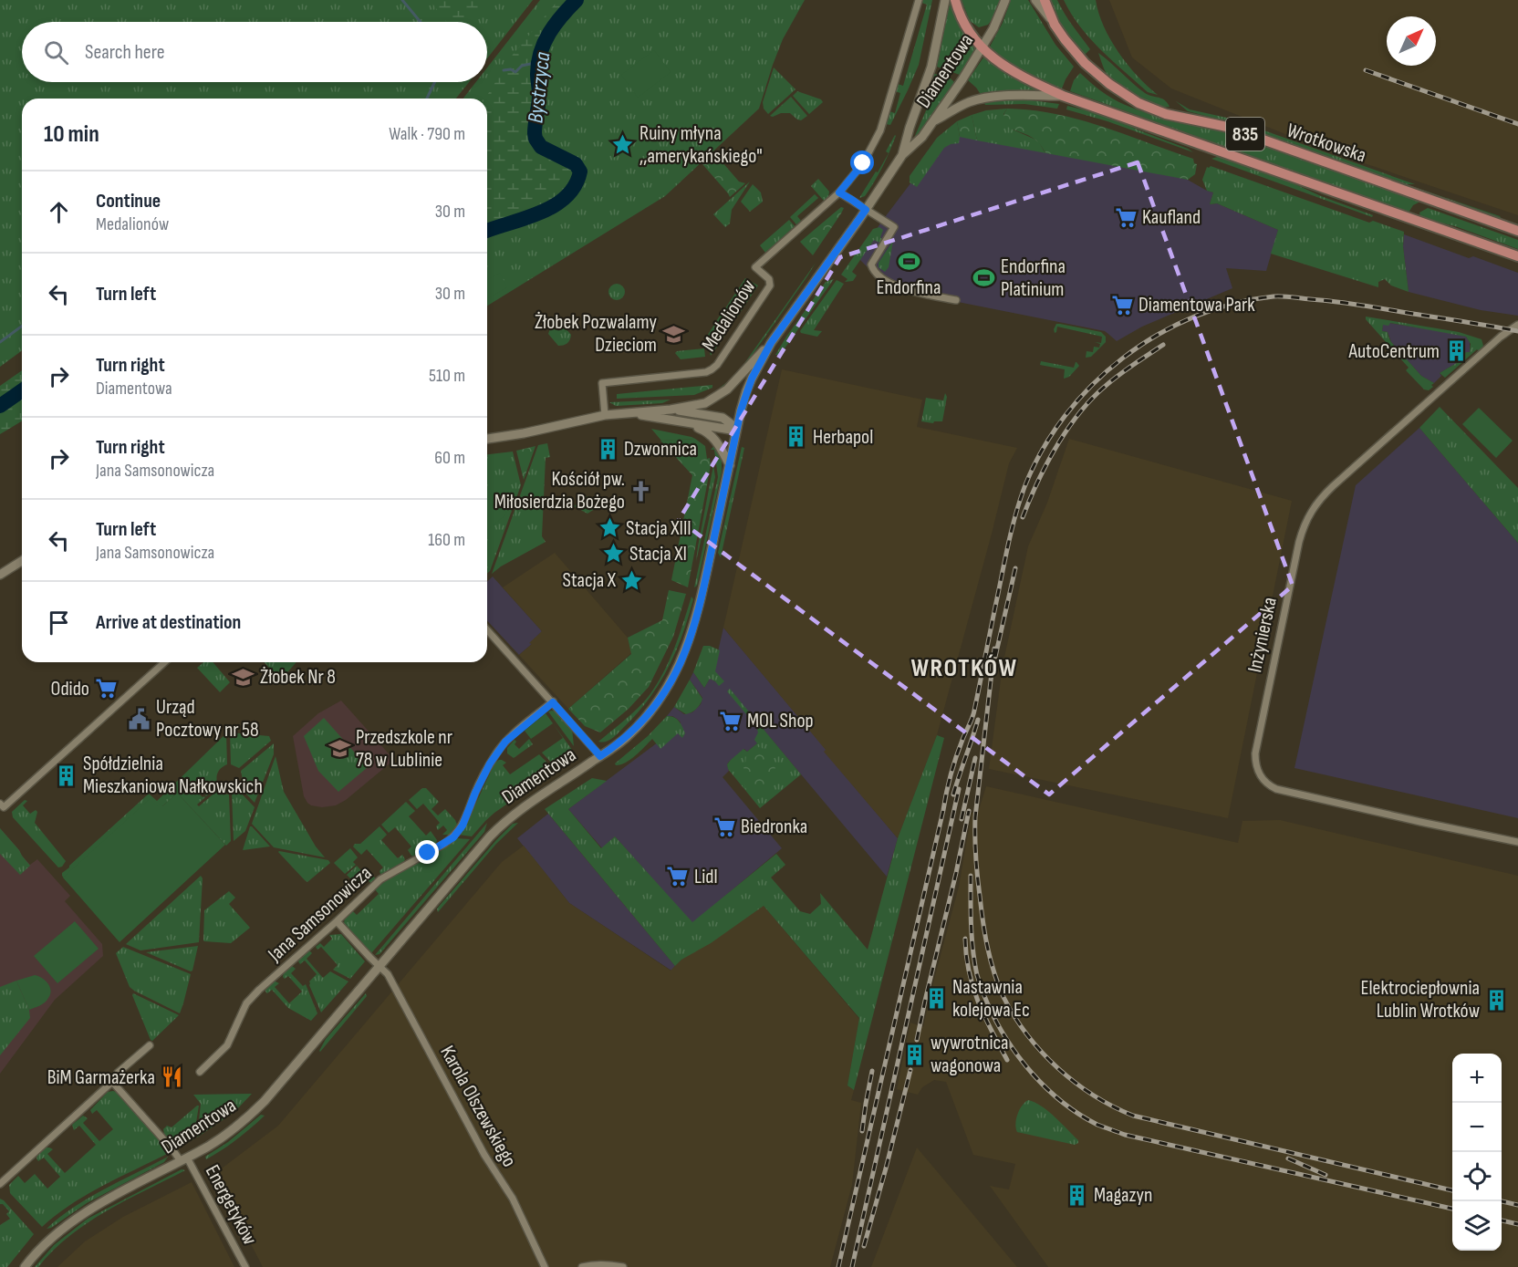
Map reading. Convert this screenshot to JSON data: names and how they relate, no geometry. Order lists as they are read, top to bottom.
{
  "streets": {
    "main road": ["835", "Wrotkowska"],
    "street": [
      "Diamentowa",
      "Medalionów",
      "Inżynierska",
      "Jana Samsonowicza",
      "Karola Olszewskiego",
      "Energetyków"
    ]
  },
  "crossings": [
    ["Diamentowa", "Wrotkowska"],
    ["Diamentowa", "Karola Olszewskiego"],
    ["Diamentowa", "Energetyków"],
    ["835", "Wrotkowska"],
    ["Jana Samsonowicza", "Karola Olszewskiego"]
  ],
  "districts": ["WROTKÓW"],
  "water": ["Bystrzyca"],
  "places": {
    "place": [
      "Ruiny młyna ,,amerykańskiego\"",
      "Stacja XIII",
      "Stacja XI",
      "Stacja X"
    ],
    "supermarket": [
      "Kaufland",
      "Diamentowa Park",
      "Odido",
      "MOL Shop",
      "Biedronka",
      "Lidl"
    ],
    "sports": ["Endorfina", "Endorfina Platinium"],
    "school or university": ["Żłobek Pozwalamy Dzieciom", "Żłobek Nr 8", "Przedszkole nr 78 w Lublinie"],
    "building": [
      "AutoCentrum",
      "Herbapol",
      "Dzwonnica",
      "Spółdzielnia Mieszkaniowa Nałkowskich",
      "Nastawnia kolejowa Ec",
      "Elektrociepłownia Lublin Wrotków",
      "wywrotnica wagonowa",
      "Magazyn"
    ],
    "church": ["Kościół pw. Miłosierdzia Bożego"],
    "public building": ["Urząd Pocztowy nr 58"],
    "restaurant": ["BiM Garmażerka"]
  },
  "north": "top right",
  "page": {
    "search": "Search here",
    "heading": ["10 min", "Walk · 790 m"],
    "list": [
      ["Continue", "Medalionów", "30 m"],
      ["Turn left", "30 m"],
      ["Turn right", "Diamentowa", "510 m"],
      ["Turn right", "Jana Samsonowicza", "60 m"],
      ["Turn left", "Jana Samsonowicza", "160 m"],
      "Arrive at destination"
    ],
    "map_buttons": ["+", "−"]
  }
}
